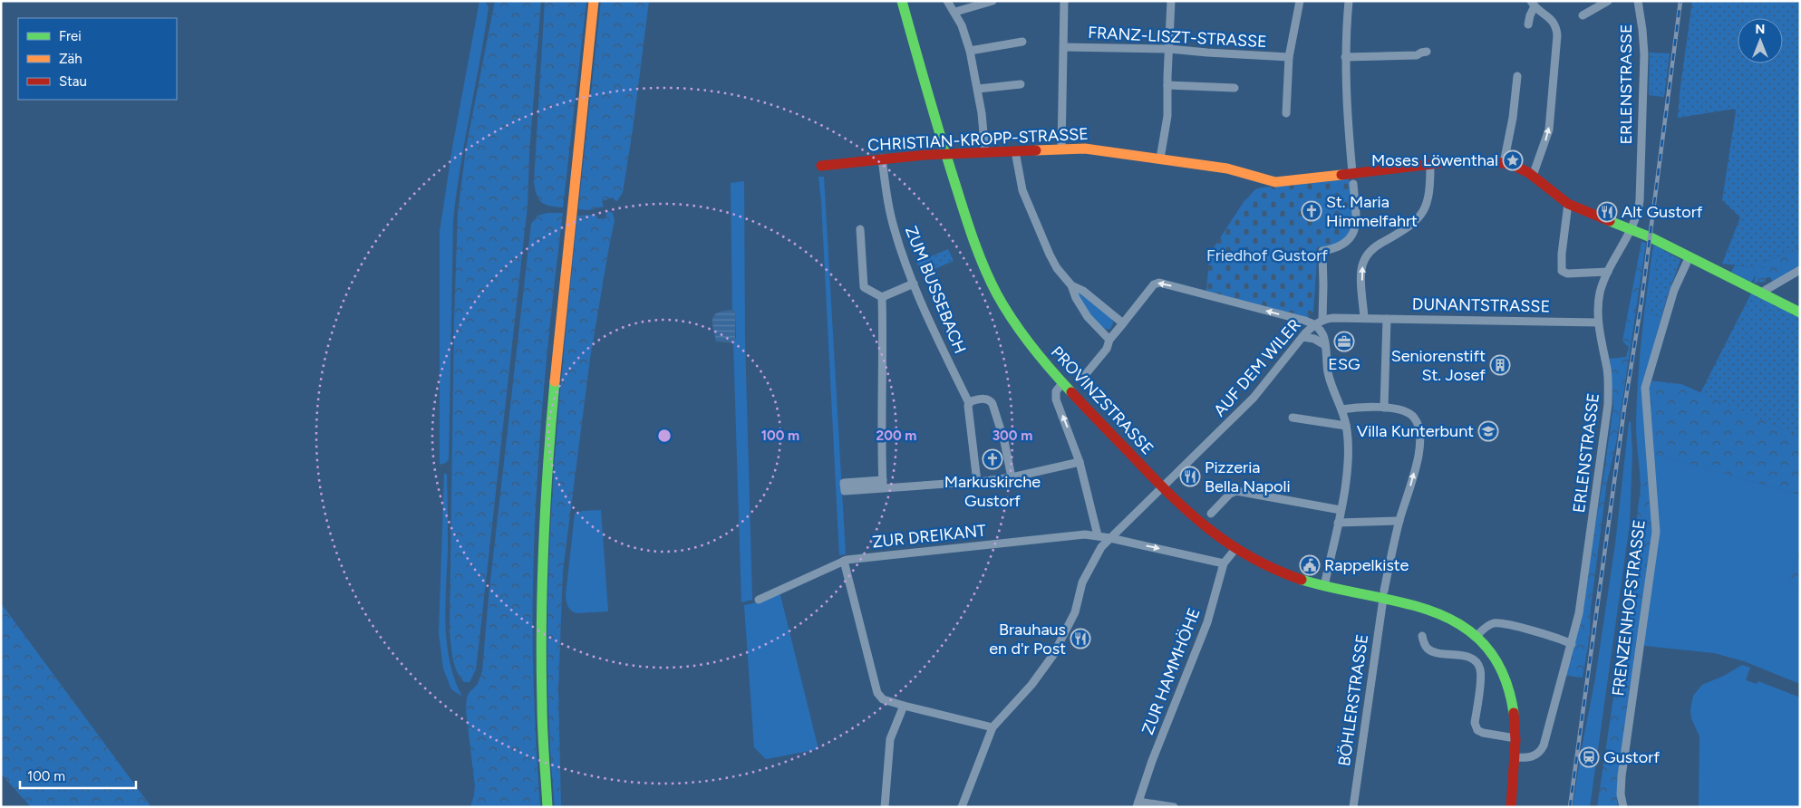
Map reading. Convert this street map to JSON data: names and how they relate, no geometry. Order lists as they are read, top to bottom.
{
  "streets": {
    "street": [
      "FRANZ-LISZT-STRASSE",
      "ERLENSTRASSE",
      "CHRISTIAN-KROPP-STRASSE",
      "ZUM BUSSEBACH",
      "DUNANTSTRASSE",
      "AUF DEM WILER",
      "PROVINZSTRASSE",
      "ZUR DREIKANT",
      "FRENZENHOFSTRASSE",
      "ZUR HAMMHÖHE",
      "BÖHLERSTRASSE"
    ]
  },
  "crossings": [
    ["ERLENSTRASSE", "CHRISTIAN-KROPP-STRASSE"],
    ["ERLENSTRASSE", "DUNANTSTRASSE"],
    ["ERLENSTRASSE", "PROVINZSTRASSE"],
    ["CHRISTIAN-KROPP-STRASSE", "ZUM BUSSEBACH"],
    ["CHRISTIAN-KROPP-STRASSE", "PROVINZSTRASSE"],
    ["CHRISTIAN-KROPP-STRASSE", "FRENZENHOFSTRASSE"],
    ["DUNANTSTRASSE", "AUF DEM WILER"],
    ["AUF DEM WILER", "PROVINZSTRASSE"],
    ["AUF DEM WILER", "ZUR DREIKANT"],
    ["PROVINZSTRASSE", "ZUR HAMMHÖHE"],
    ["PROVINZSTRASSE", "BÖHLERSTRASSE"],
    ["ZUR DREIKANT", "ZUR HAMMHÖHE"]
  ],
  "parks": ["Friedhof Gustorf"],
  "places": {
    "place": ["Moses Löwenthal"],
    "church": ["St. Maria Himmelfahrt", "Markuskirche Gustorf"],
    "restaurant": ["Alt Gustorf", "Pizzeria Bella Napoli", "Brauhaus en d'r Post"],
    "office": ["ESG"],
    "building": ["Seniorenstift St. Josef"],
    "school or university": ["Villa Kunterbunt"],
    "public building": ["Rappelkiste"],
    "station": ["Gustorf"]
  },
  "legend": ["Frei", "Zäh", "Stau"],
  "scale_bar": "100 m",
  "north": "top",
  "rings": ["100 m", "200 m", "300 m"]
}
